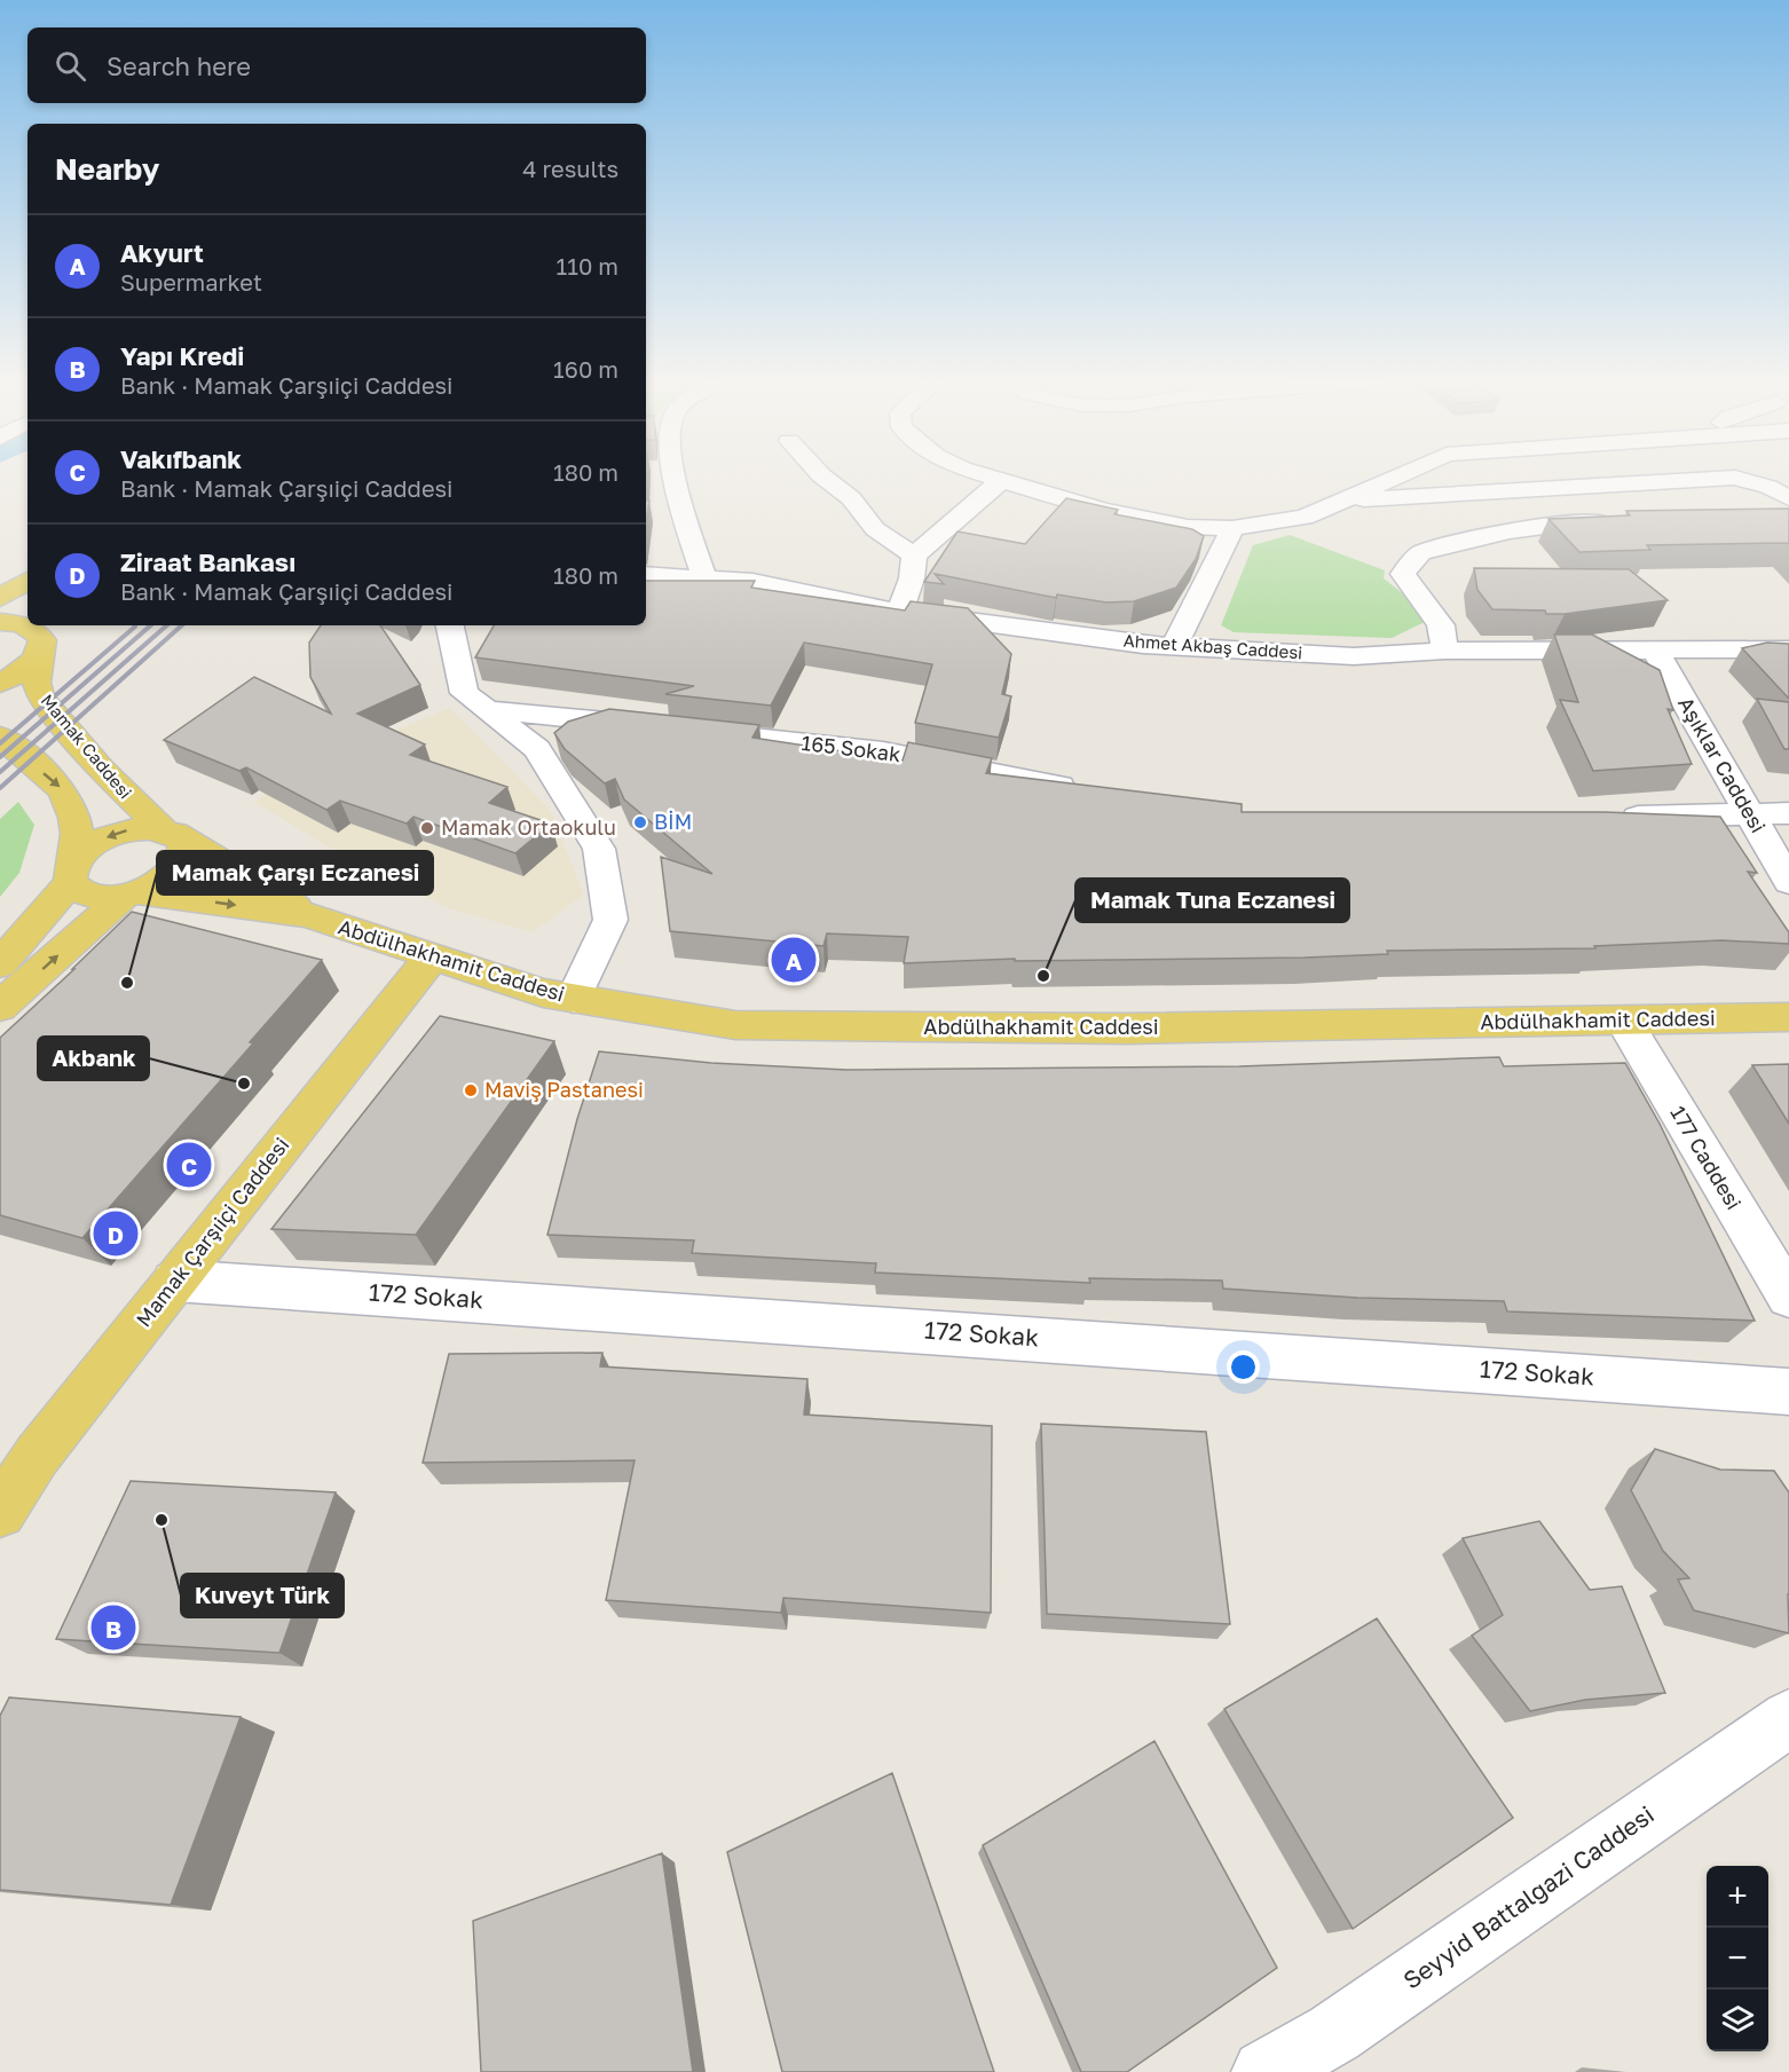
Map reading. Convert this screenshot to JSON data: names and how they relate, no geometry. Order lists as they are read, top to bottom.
{
  "streets": {
    "main road": ["Mamak Caddesi", "Abdülhakhamit Caddesi", "Mamak Çarşıiçi Caddesi"],
    "street": [
      "Ahmet Akbaş Caddesi",
      "165 Sokak",
      "Aşıklar Caddesi",
      "177 Caddesi",
      "172 Sokak",
      "Seyyid Battalgazi Caddesi"
    ]
  },
  "crossings": [
    ["Ahmet Akbaş Caddesi", "Aşıklar Caddesi"],
    ["Mamak Caddesi", "Abdülhakhamit Caddesi"],
    ["Abdülhakhamit Caddesi", "177 Caddesi"],
    ["Abdülhakhamit Caddesi", "Mamak Çarşıiçi Caddesi"],
    ["Mamak Çarşıiçi Caddesi", "172 Sokak"]
  ],
  "places": [
    "BİM",
    "Mamak Ortaokulu",
    "Mamak Tuna Eczanesi",
    "Mamak Çarşı Eczanesi",
    "Akbank",
    "Maviş Pastanesi",
    "Kuveyt Türk"
  ],
  "page": {
    "search": "Search here",
    "heading": ["Nearby", "4 results"],
    "list": [
      {
        "mark": "A",
        "name": "Akyurt",
        "note": "Supermarket",
        "value": "110 m"
      },
      {
        "mark": "B",
        "name": "Yapı Kredi",
        "note": "Bank · Mamak Çarşıiçi Caddesi",
        "value": "160 m"
      },
      {
        "mark": "C",
        "name": "Vakıfbank",
        "note": "Bank · Mamak Çarşıiçi Caddesi",
        "value": "180 m"
      },
      {
        "mark": "D",
        "name": "Ziraat Bankası",
        "note": "Bank · Mamak Çarşıiçi Caddesi",
        "value": "180 m"
      }
    ],
    "pins": [
      "A",
      "C",
      "D",
      "B"
    ],
    "map_buttons": ["+", "−"]
  }
}
